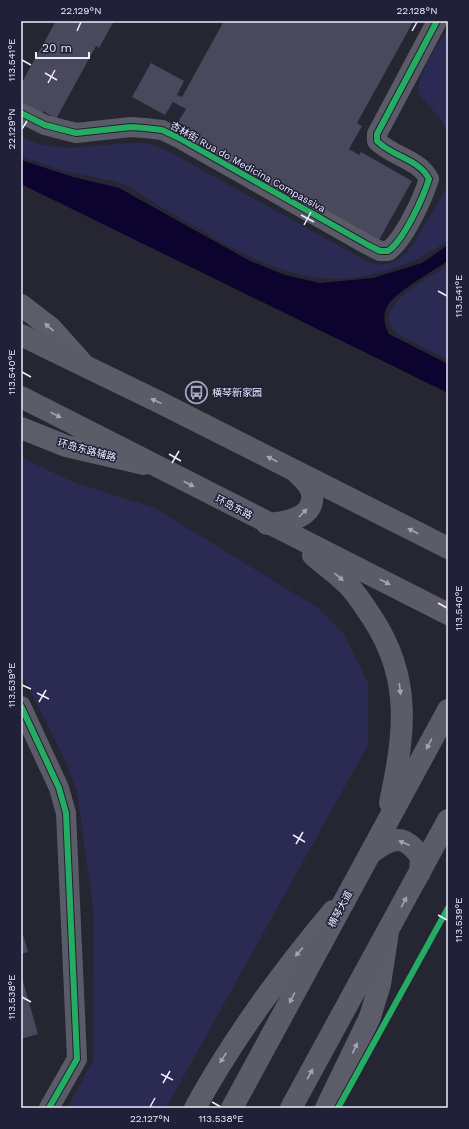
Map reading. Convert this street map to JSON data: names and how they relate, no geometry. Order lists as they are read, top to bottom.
{
  "streets": {
    "main road": ["环岛东路辅路", "环岛东路", "横琴大道"],
    "street": ["杏林街 Rua do Medicina Compassiva"]
  },
  "crossings": [
    ["环岛东路辅路", "环岛东路"]
  ],
  "places": {
    "bus stop": ["横琴新家园"]
  },
  "scale_bar": "20 m",
  "coordinates": [
    "22.129°N",
    "22.128°N",
    "113.541°E",
    "113.540°E",
    "113.539°E",
    "113.538°E",
    "22.127°N"
  ]
}
